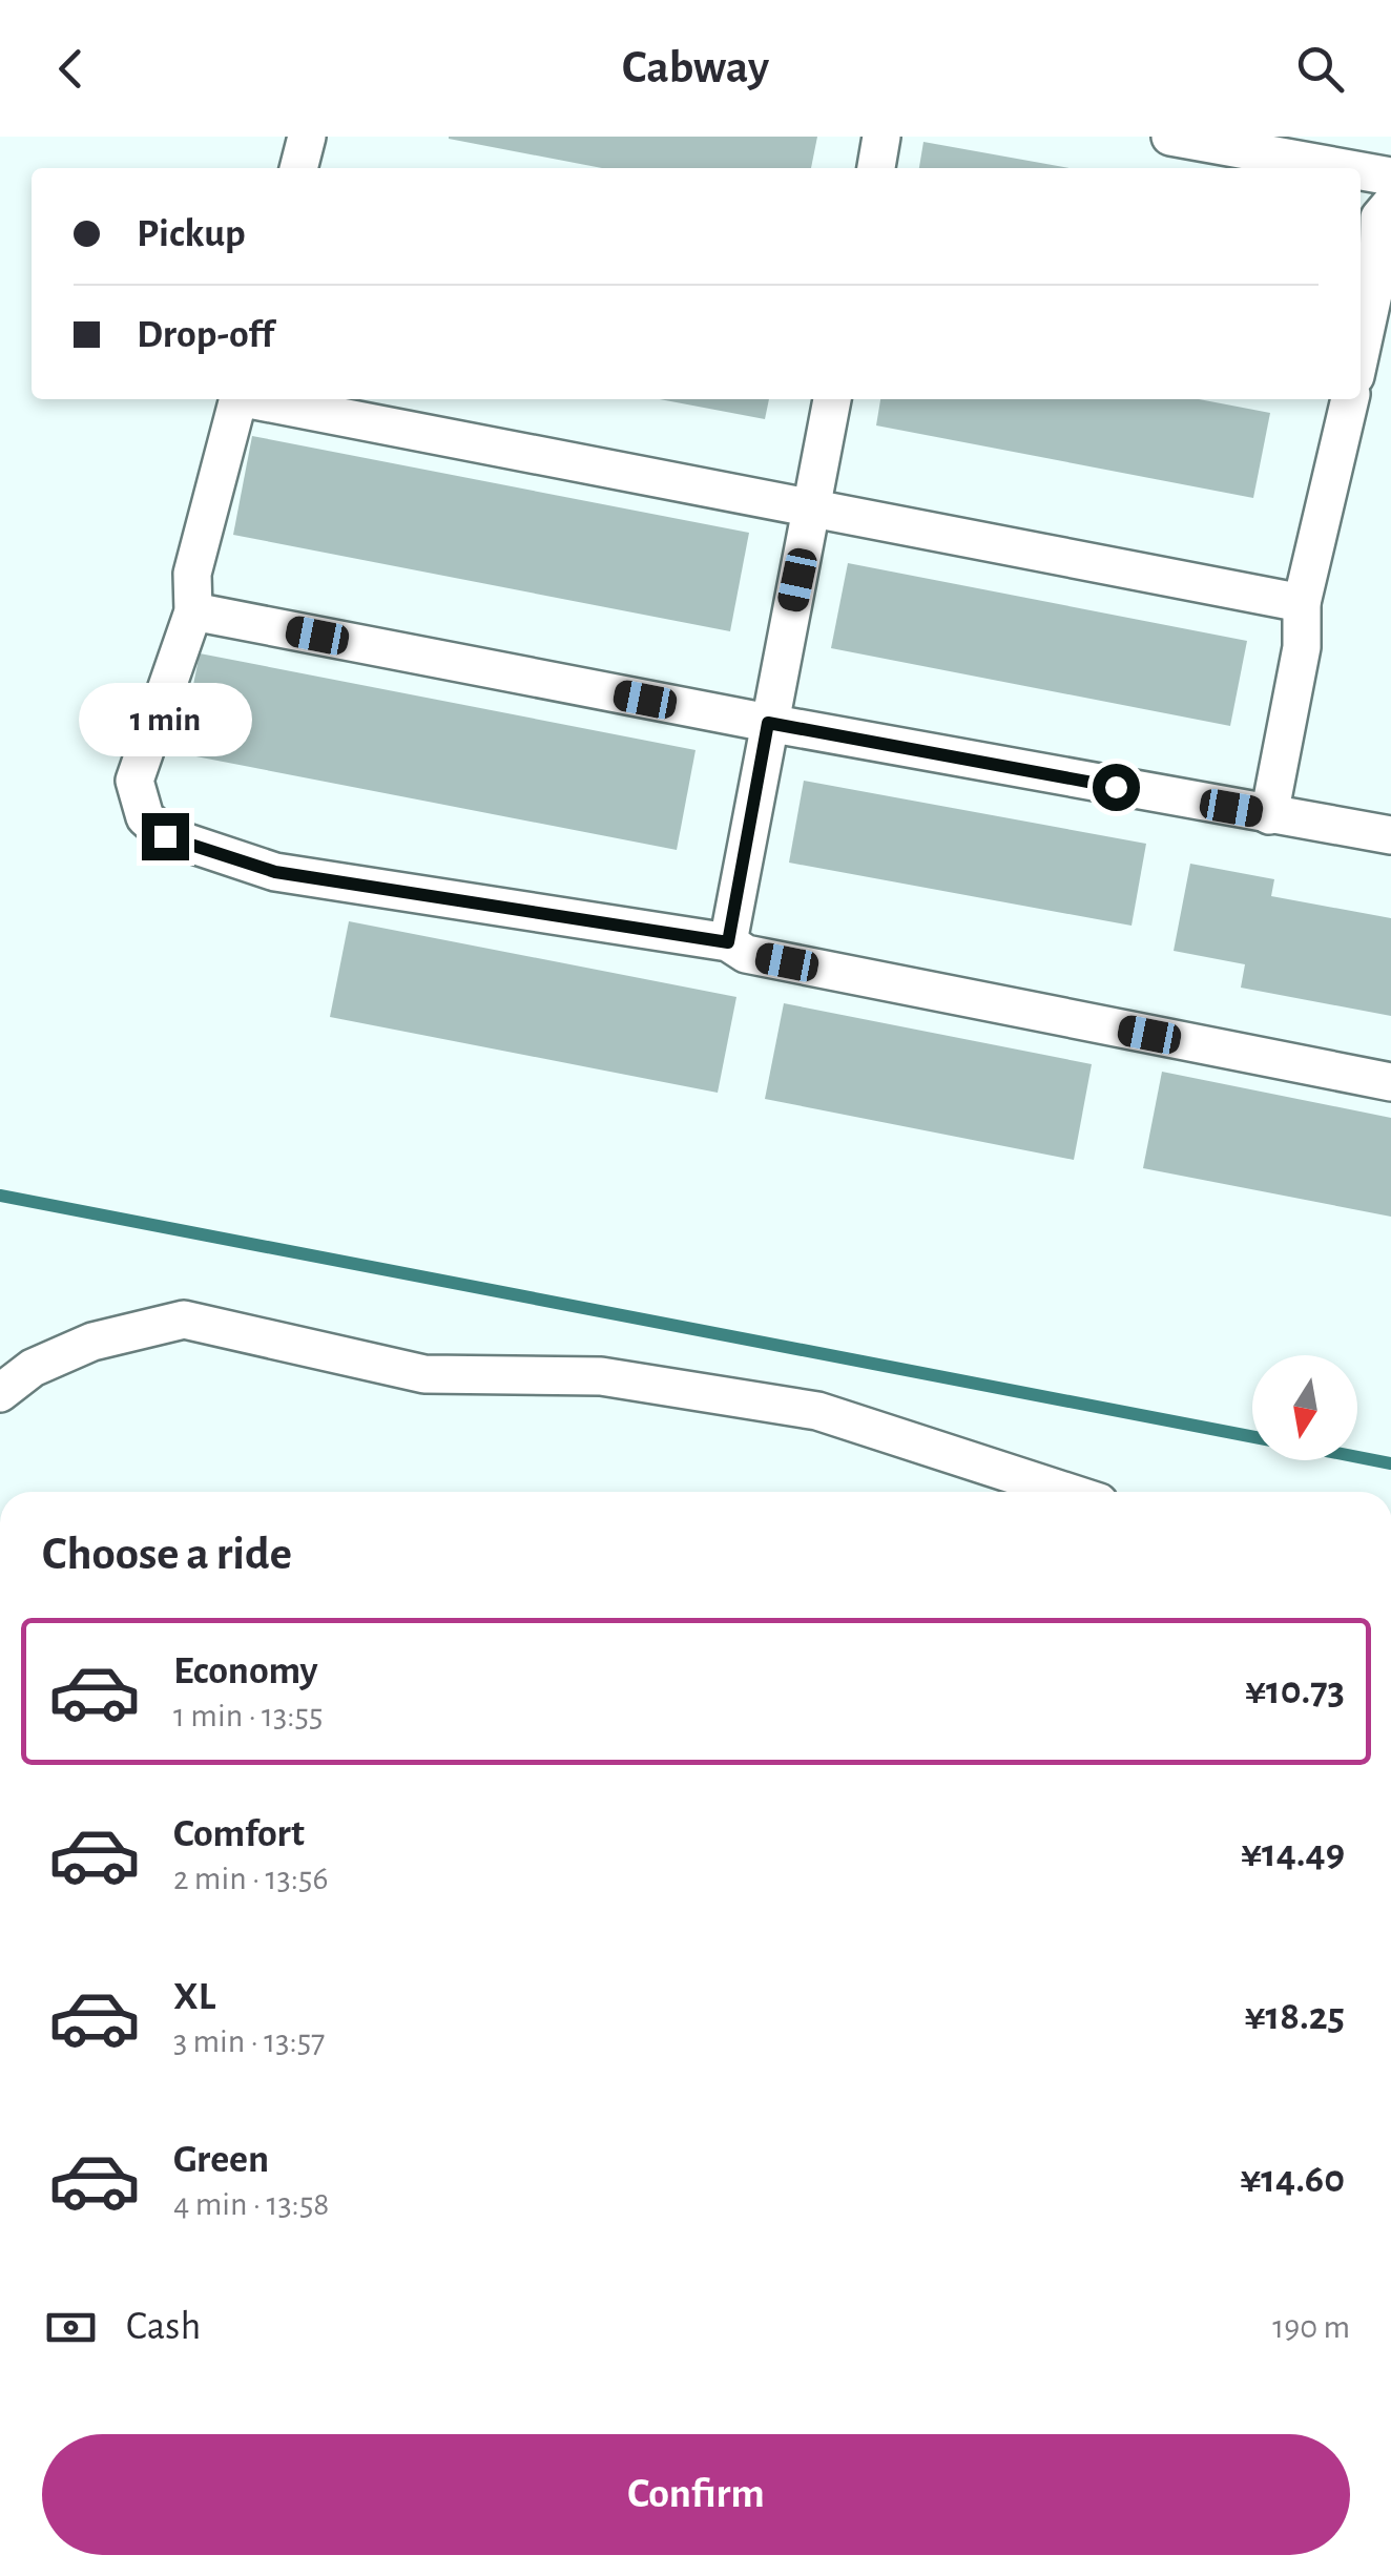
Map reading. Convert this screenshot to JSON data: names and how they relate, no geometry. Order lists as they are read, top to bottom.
{
  "north": "bottom",
  "page": {
    "header": "Cabway",
    "banner": ["Pickup", "Drop-off"],
    "bubble": "1 min",
    "heading": "Choose a ride",
    "list": [
      {
        "name": "Economy",
        "note": "1 min · 13:55",
        "value": "¥10.73"
      },
      {
        "name": "Comfort",
        "note": "2 min · 13:56",
        "value": "¥14.49"
      },
      {
        "name": "XL",
        "note": "3 min · 13:57",
        "value": "¥18.25"
      },
      {
        "name": "Green",
        "note": "4 min · 13:58",
        "value": "¥14.60"
      }
    ],
    "pay": ["Cash", "190 m"],
    "buttons": "Confirm"
  }
}
